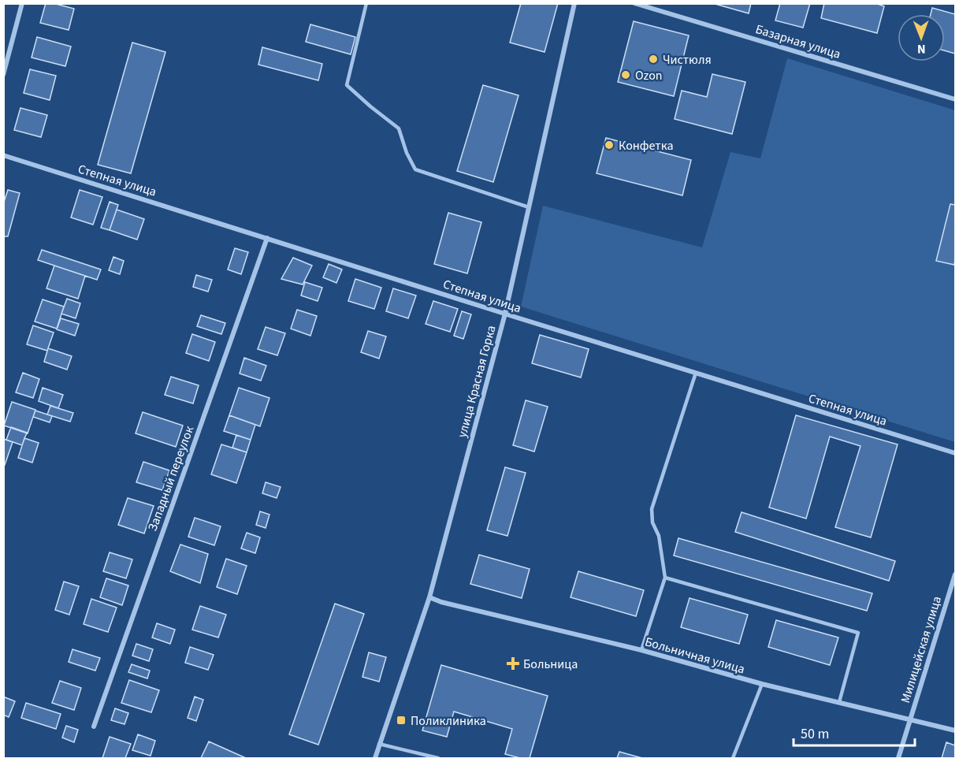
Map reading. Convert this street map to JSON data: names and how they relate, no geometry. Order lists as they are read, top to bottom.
{
  "streets": {
    "street": [
      "Базарная улица",
      "Степная улица",
      "улица Красная Горка",
      "Западный переулок",
      "Милицейская улица",
      "Больничная улица"
    ]
  },
  "crossings": [
    ["Степная улица", "улица Красная Горка"],
    ["Степная улица", "Западный переулок"],
    ["улица Красная Горка", "Больничная улица"],
    ["Милицейская улица", "Больничная улица"]
  ],
  "places": {
    "other": ["Чистюля", "Ozon", "Конфетка"],
    "health": ["Больница"],
    "transit": ["Поликлиника"]
  },
  "scale_bar": "50 m",
  "north": "bottom"
}
